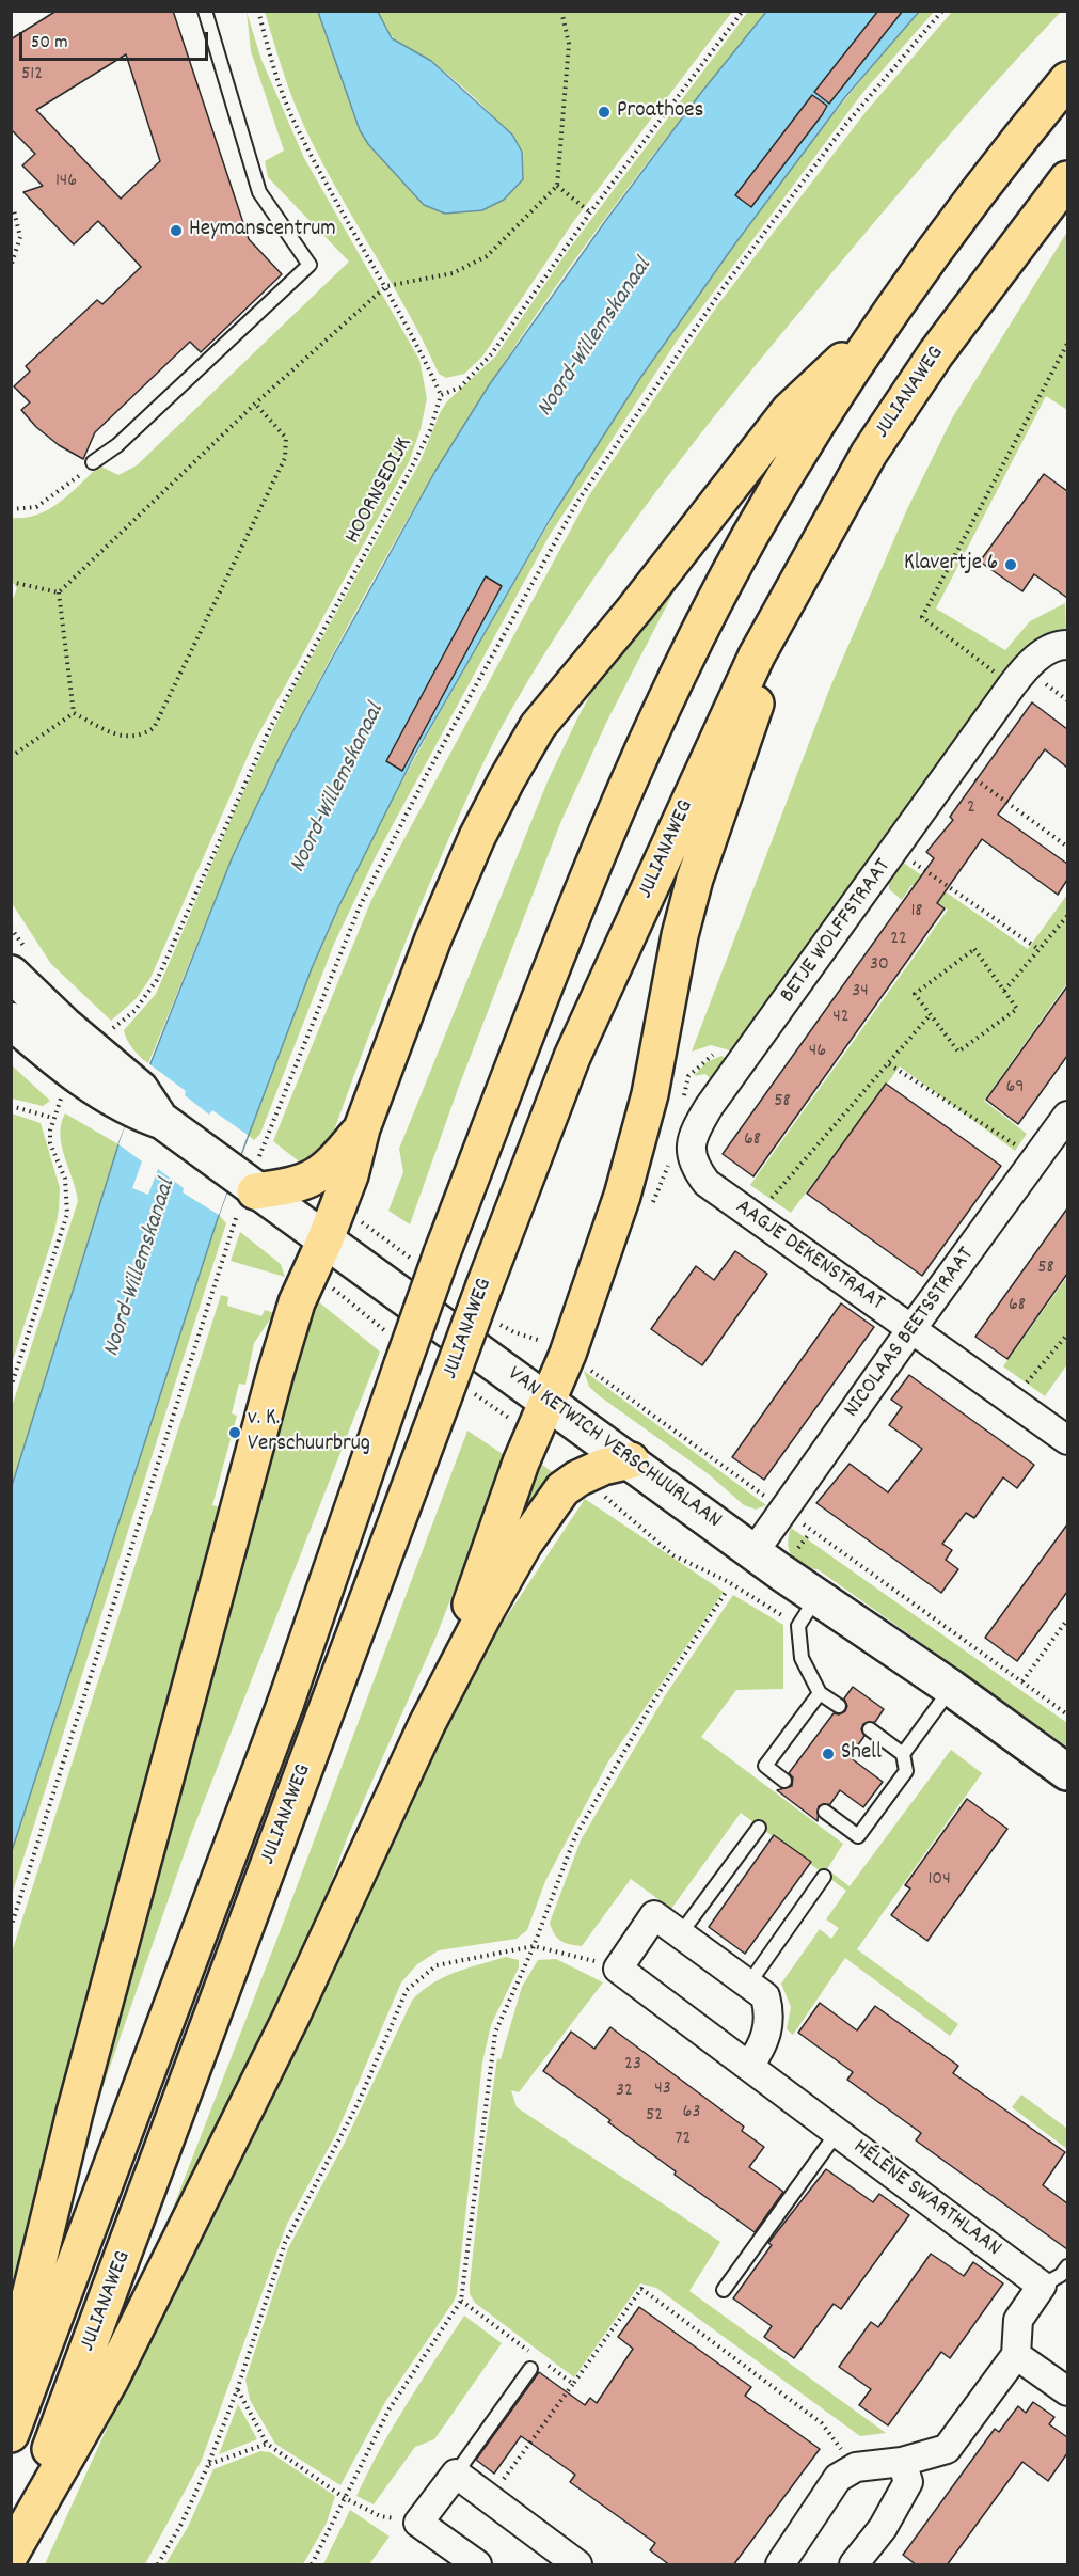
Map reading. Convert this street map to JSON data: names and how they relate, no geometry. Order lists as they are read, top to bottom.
{
  "streets": {
    "highway": ["JULIANAWEG"],
    "main road": ["VAN KETWICH VERSCHUURLAAN"],
    "street": [
      "BETJE WOLFFSTRAAT",
      "AAGJE DEKENSTRAAT",
      "NICOLAAS BEETSSTRAAT",
      "HÉLÈNE SWARTHLAAN"
    ],
    "path": ["HOORNSEDIJK"]
  },
  "crossings": [
    ["JULIANAWEG", "VAN KETWICH VERSCHUURLAAN"],
    ["BETJE WOLFFSTRAAT", "AAGJE DEKENSTRAAT"],
    ["AAGJE DEKENSTRAAT", "NICOLAAS BEETSSTRAAT"],
    ["NICOLAAS BEETSSTRAAT", "VAN KETWICH VERSCHUURLAAN"]
  ],
  "water": ["Noord-Willemskanaal"],
  "places": [
    "Proathoes",
    "Heymanscentrum",
    "Klavertje 6",
    "v. K. Verschuurbrug",
    "Shell"
  ],
  "house_numbers": [
    "512",
    "146",
    "2",
    "18",
    "22",
    "30",
    "34",
    "42",
    "46",
    "69",
    "58",
    "68",
    "58",
    "68",
    "104",
    "23",
    "43",
    "32",
    "63",
    "52",
    "72"
  ],
  "scale_bar": "50 m"
}
